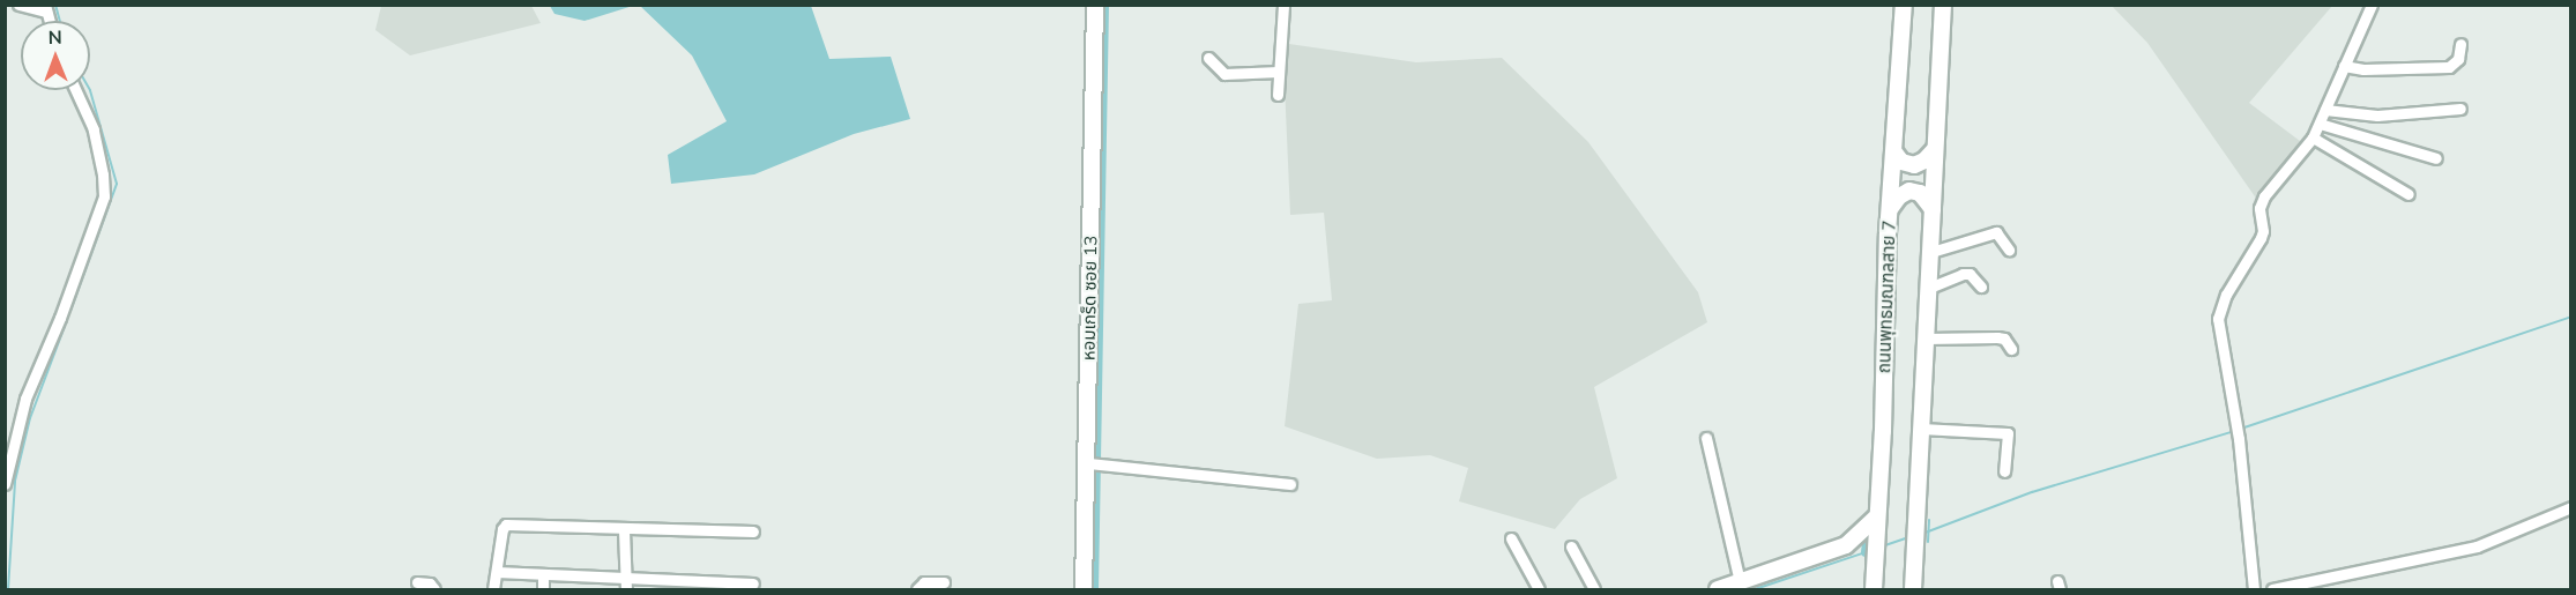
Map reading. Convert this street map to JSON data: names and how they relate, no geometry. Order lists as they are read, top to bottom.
{
  "streets": {
    "main road": ["ถนนพุทธมณฑลสาย 7", "หอมเกร็ด ซอย 13"]
  },
  "north": "top"
}
